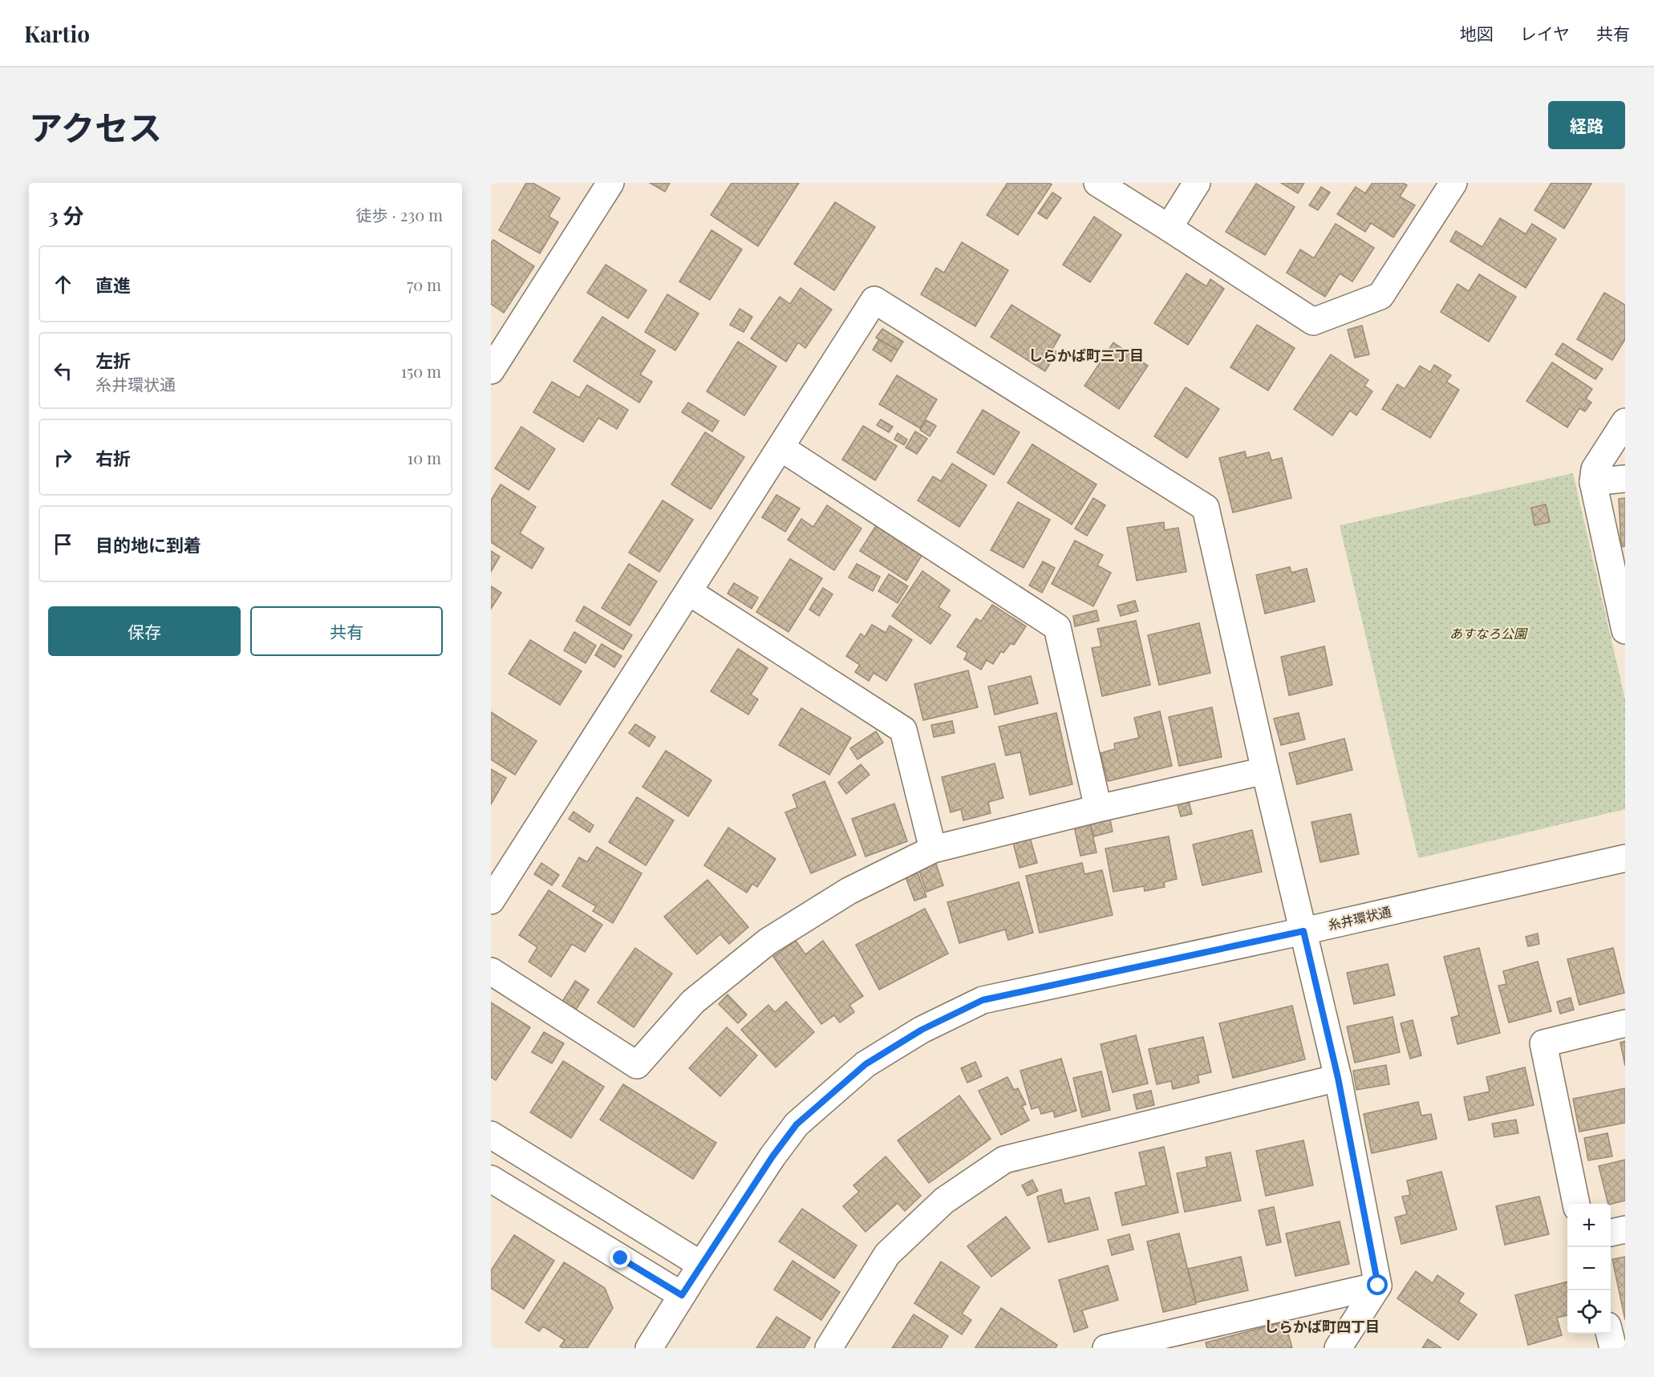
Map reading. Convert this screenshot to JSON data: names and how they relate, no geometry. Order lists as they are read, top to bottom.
{
  "streets": {
    "street": ["糸井環状通"]
  },
  "districts": ["しらかば町三丁目", "しらかば町四丁目"],
  "parks": ["あすなろ公園"],
  "page": {
    "header": "Kartio",
    "nav": ["地図", "レイヤ", "共有"],
    "title": "アクセス",
    "buttons": [
      "経路",
      ["保存", "共有"]
    ],
    "heading": ["3 分", "徒歩 · 230 m"],
    "list": [
      ["直進", "70 m"],
      ["左折", "糸井環状通", "150 m"],
      ["右折", "10 m"],
      "目的地に到着"
    ],
    "map_buttons": ["+", "−"]
  }
}
